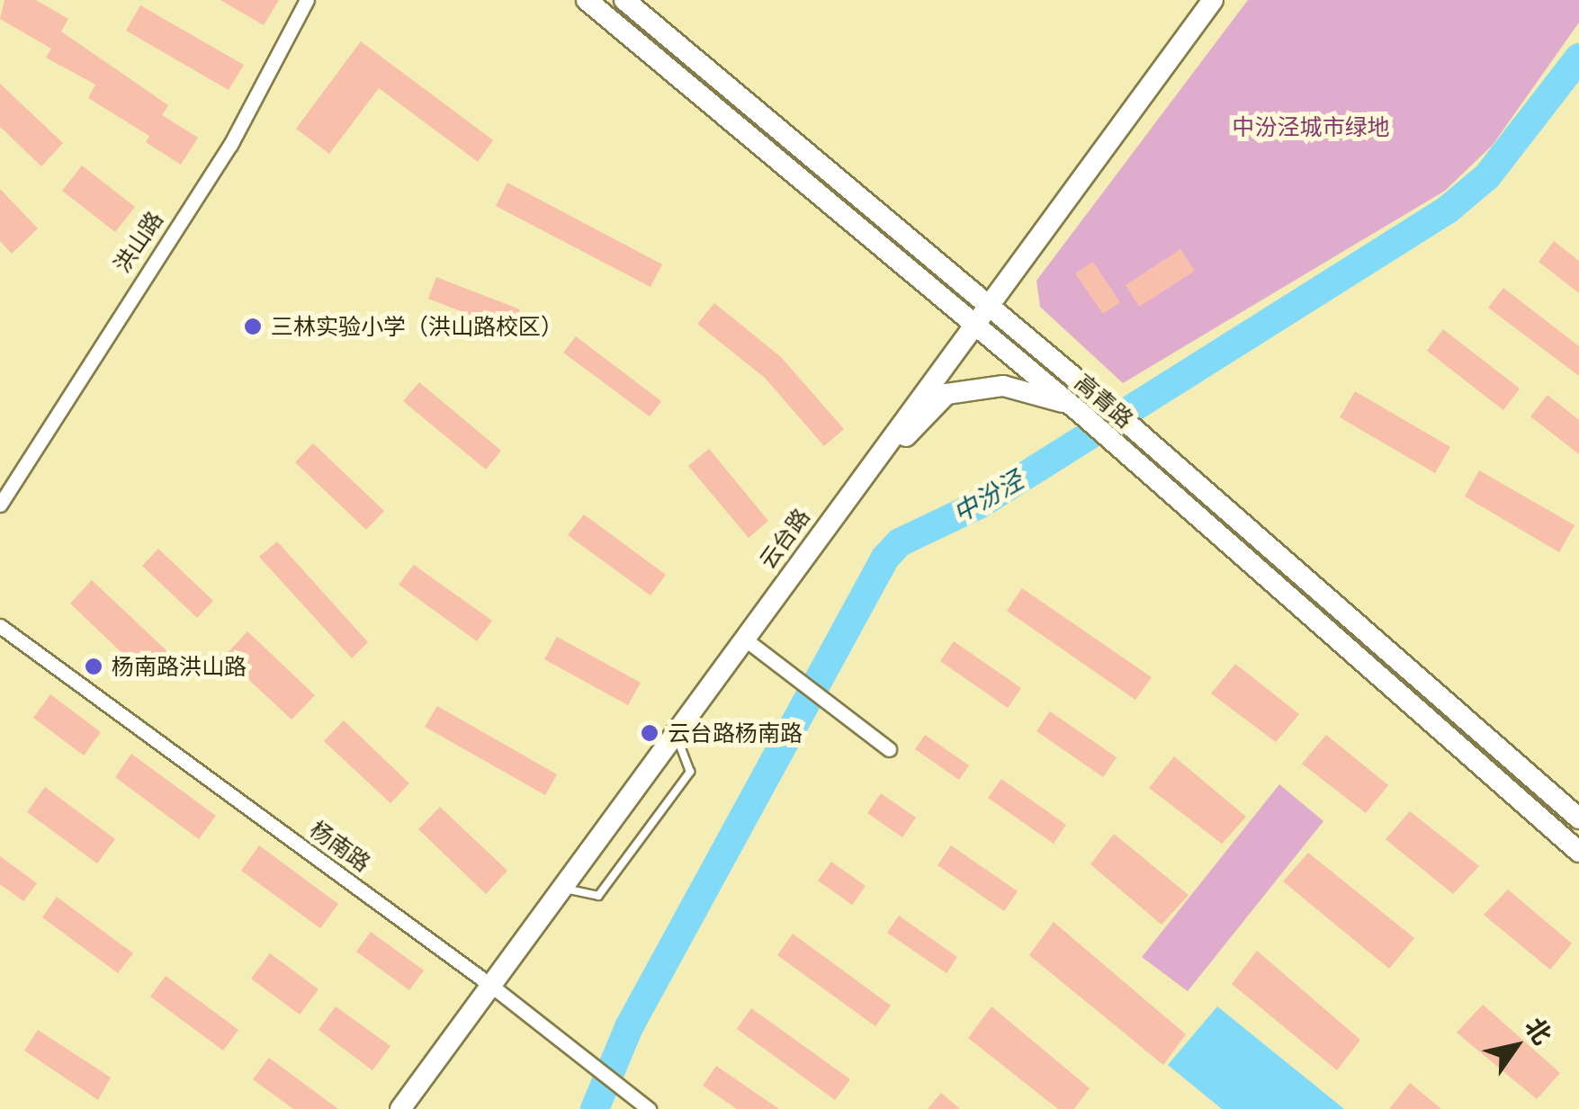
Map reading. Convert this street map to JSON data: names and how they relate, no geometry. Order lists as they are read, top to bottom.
{
  "streets": {
    "main road": ["高青路", "云台路"],
    "street": ["洪山路", "杨南路"]
  },
  "crossings": [
    ["高青路", "云台路"],
    ["云台路", "杨南路"]
  ],
  "water": ["中汾泾"],
  "parks": ["中汾泾城市绿地"],
  "places": ["三林实验小学（洪山路校区）", "杨南路洪山路", "云台路杨南路"],
  "north": "top right"
}
